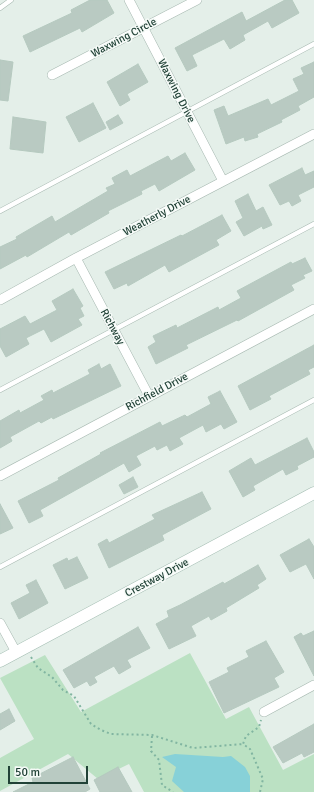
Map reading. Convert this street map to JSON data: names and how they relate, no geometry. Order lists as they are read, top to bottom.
{
  "streets": {
    "main road": ["Crestway Drive"],
    "street": [
      "Waxwing Circle",
      "Waxwing Drive",
      "Weatherly Drive",
      "Richway",
      "Richfield Drive"
    ]
  },
  "crossings": [
    ["Waxwing Circle", "Waxwing Drive"],
    ["Waxwing Drive", "Weatherly Drive"],
    ["Weatherly Drive", "Richway"],
    ["Richway", "Richfield Drive"]
  ],
  "scale_bar": "50 m"
}
